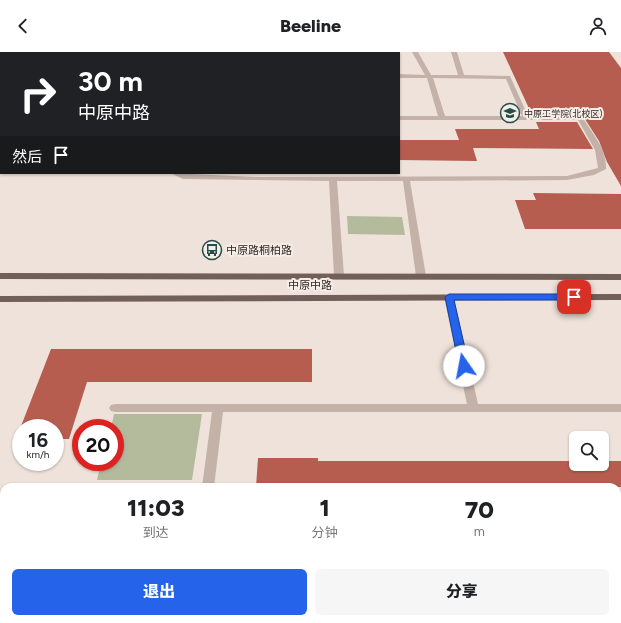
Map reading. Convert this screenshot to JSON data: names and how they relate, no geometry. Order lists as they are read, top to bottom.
{
  "streets": {
    "main road": ["中原中路"]
  },
  "places": {
    "school or university": ["中原工学院(北校区)"],
    "bus stop": ["中原路桐柏路"]
  },
  "page": {
    "header": "Beeline",
    "turn": ["30 m", "中原中路"],
    "then": "然后",
    "speed": "16 km/h",
    "limit": "20",
    "eta": [
      "11:03",
      "到达",
      "1",
      "分钟",
      "70",
      "m"
    ],
    "buttons": ["退出", "分享"]
  }
}
